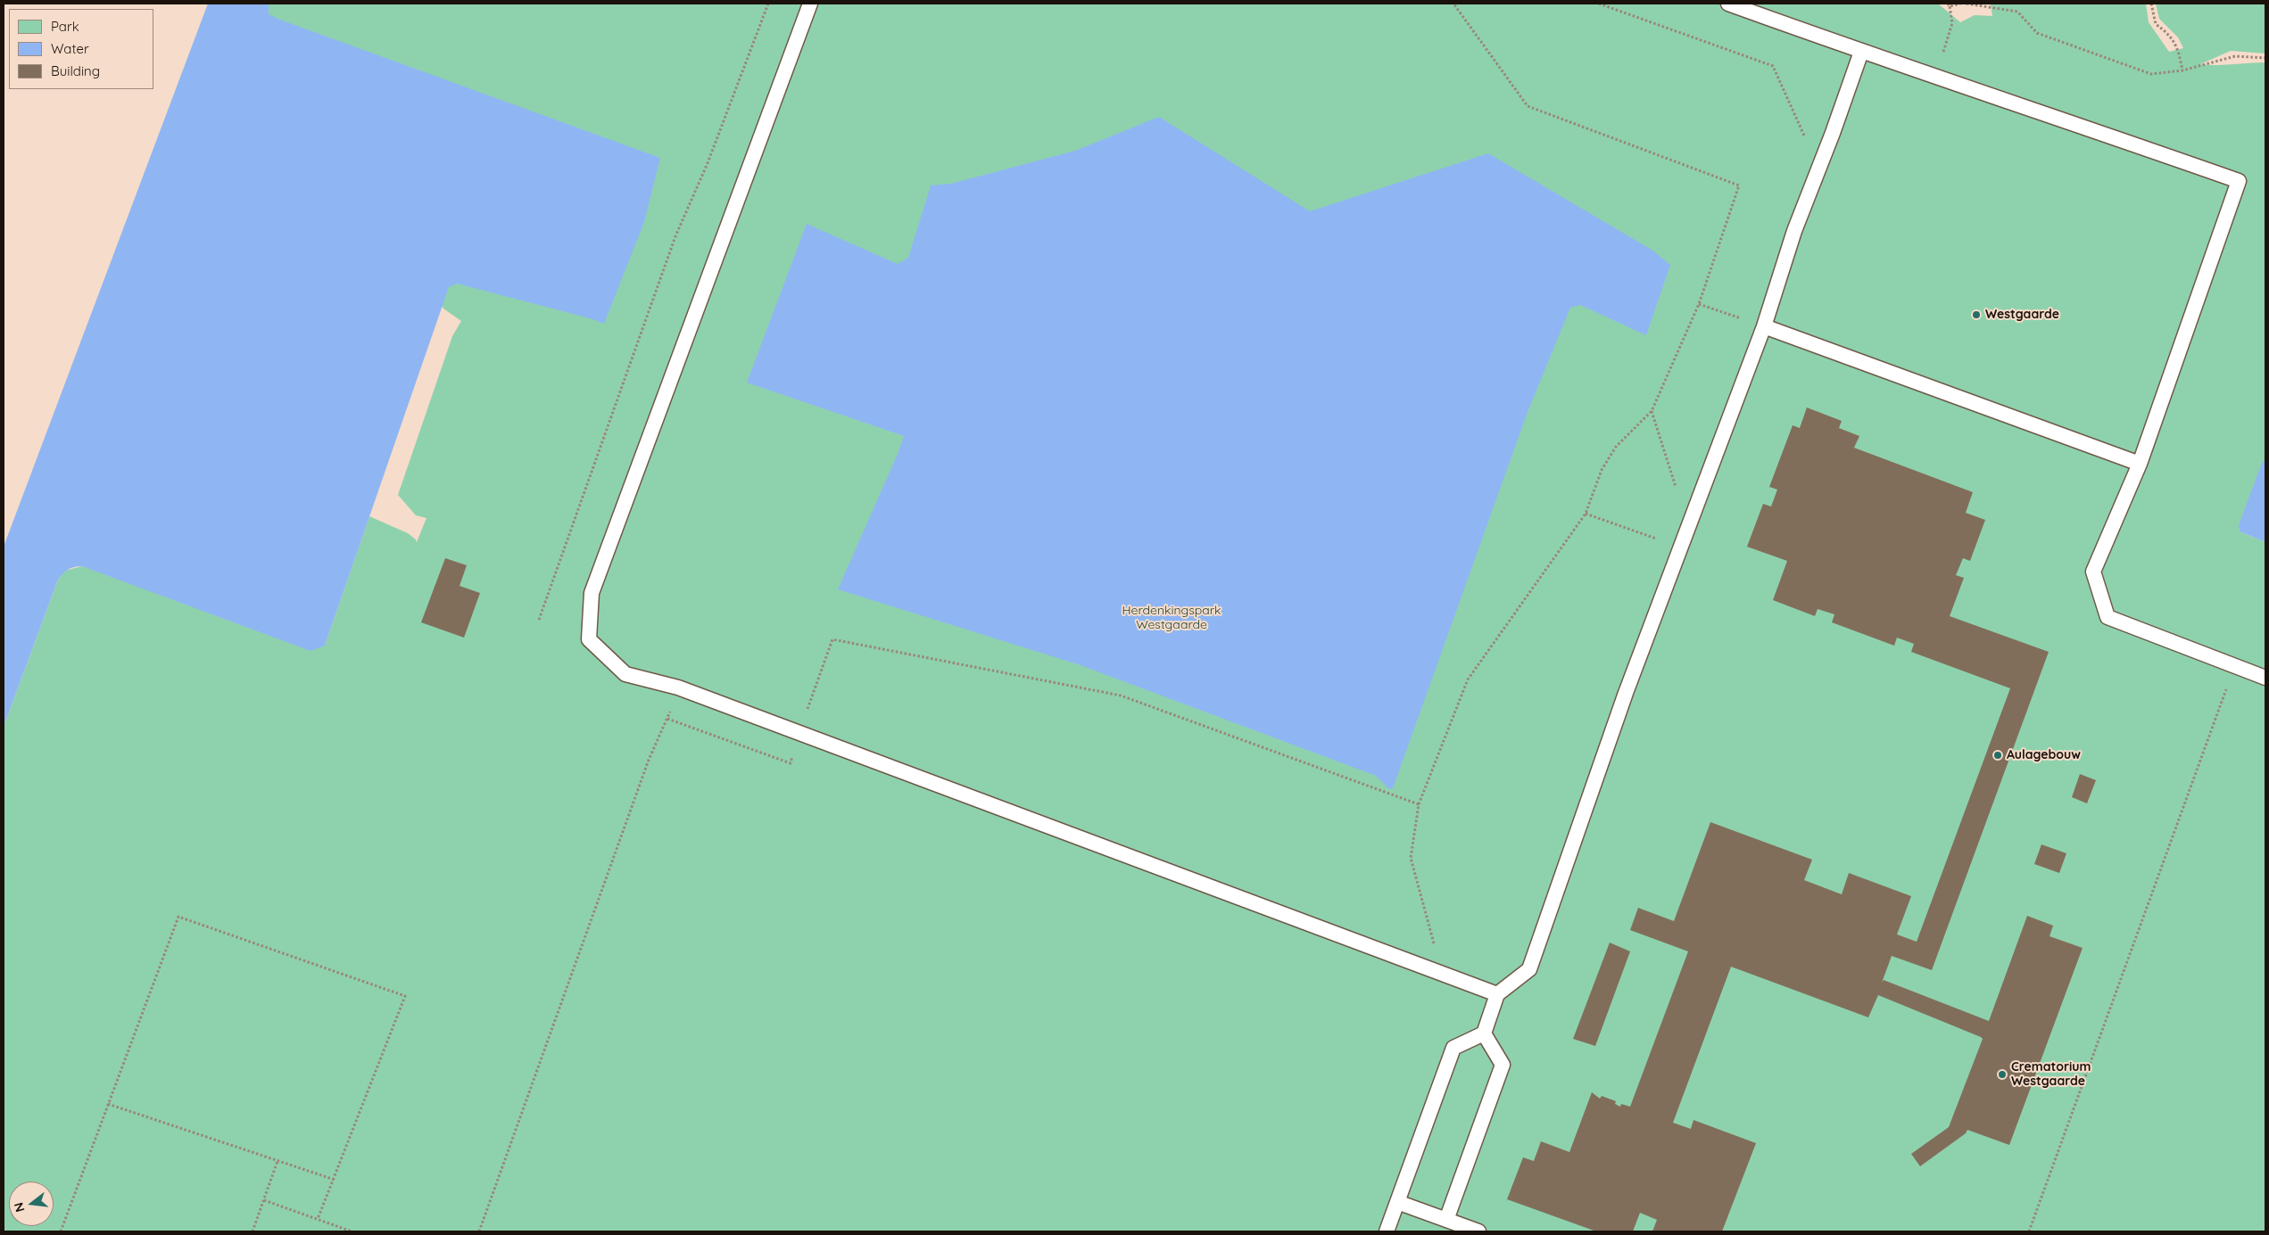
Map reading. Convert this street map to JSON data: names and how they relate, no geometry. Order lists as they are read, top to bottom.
{
  "parks": ["Herdenkingspark Westgaarde"],
  "places": ["Westgaarde", "Aulagebouw", "Crematorium Westgaarde"],
  "legend": ["Park", "Water", "Building"],
  "north": "left"
}
